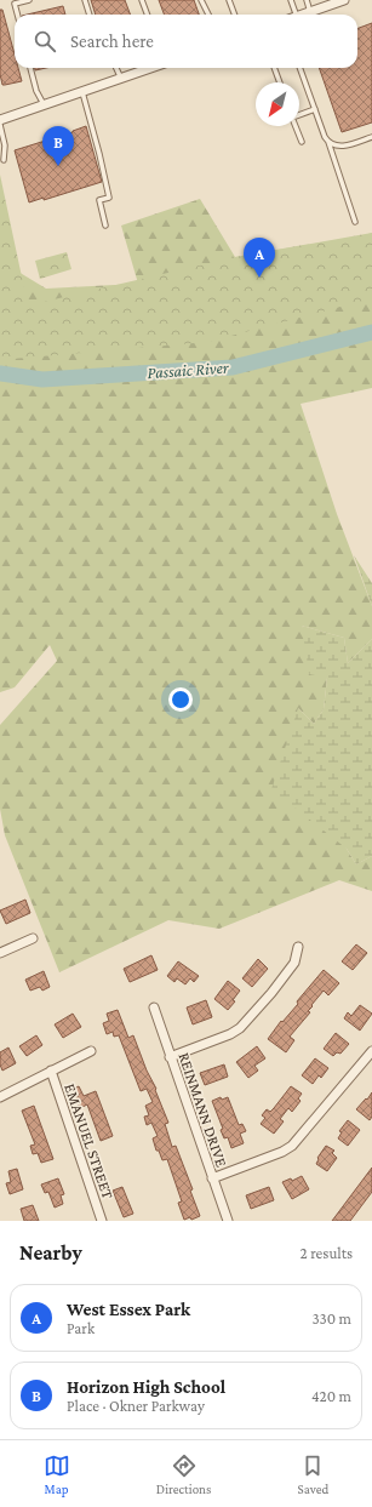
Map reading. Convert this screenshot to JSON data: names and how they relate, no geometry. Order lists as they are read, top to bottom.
{
  "streets": {
    "street": ["REINMANN DRIVE", "EMANUEL STREET"]
  },
  "water": ["Passaic River"],
  "north": "bottom left",
  "page": {
    "search": "Search here",
    "pins": ["B", "A"],
    "heading": ["Nearby", "2 results"],
    "list": [
      {
        "mark": "A",
        "name": "West Essex Park",
        "note": "Park",
        "value": "330 m"
      },
      {
        "mark": "B",
        "name": "Horizon High School",
        "note": "Place · Okner Parkway",
        "value": "420 m"
      }
    ],
    "nav": ["Map", "Directions", "Saved"]
  }
}
